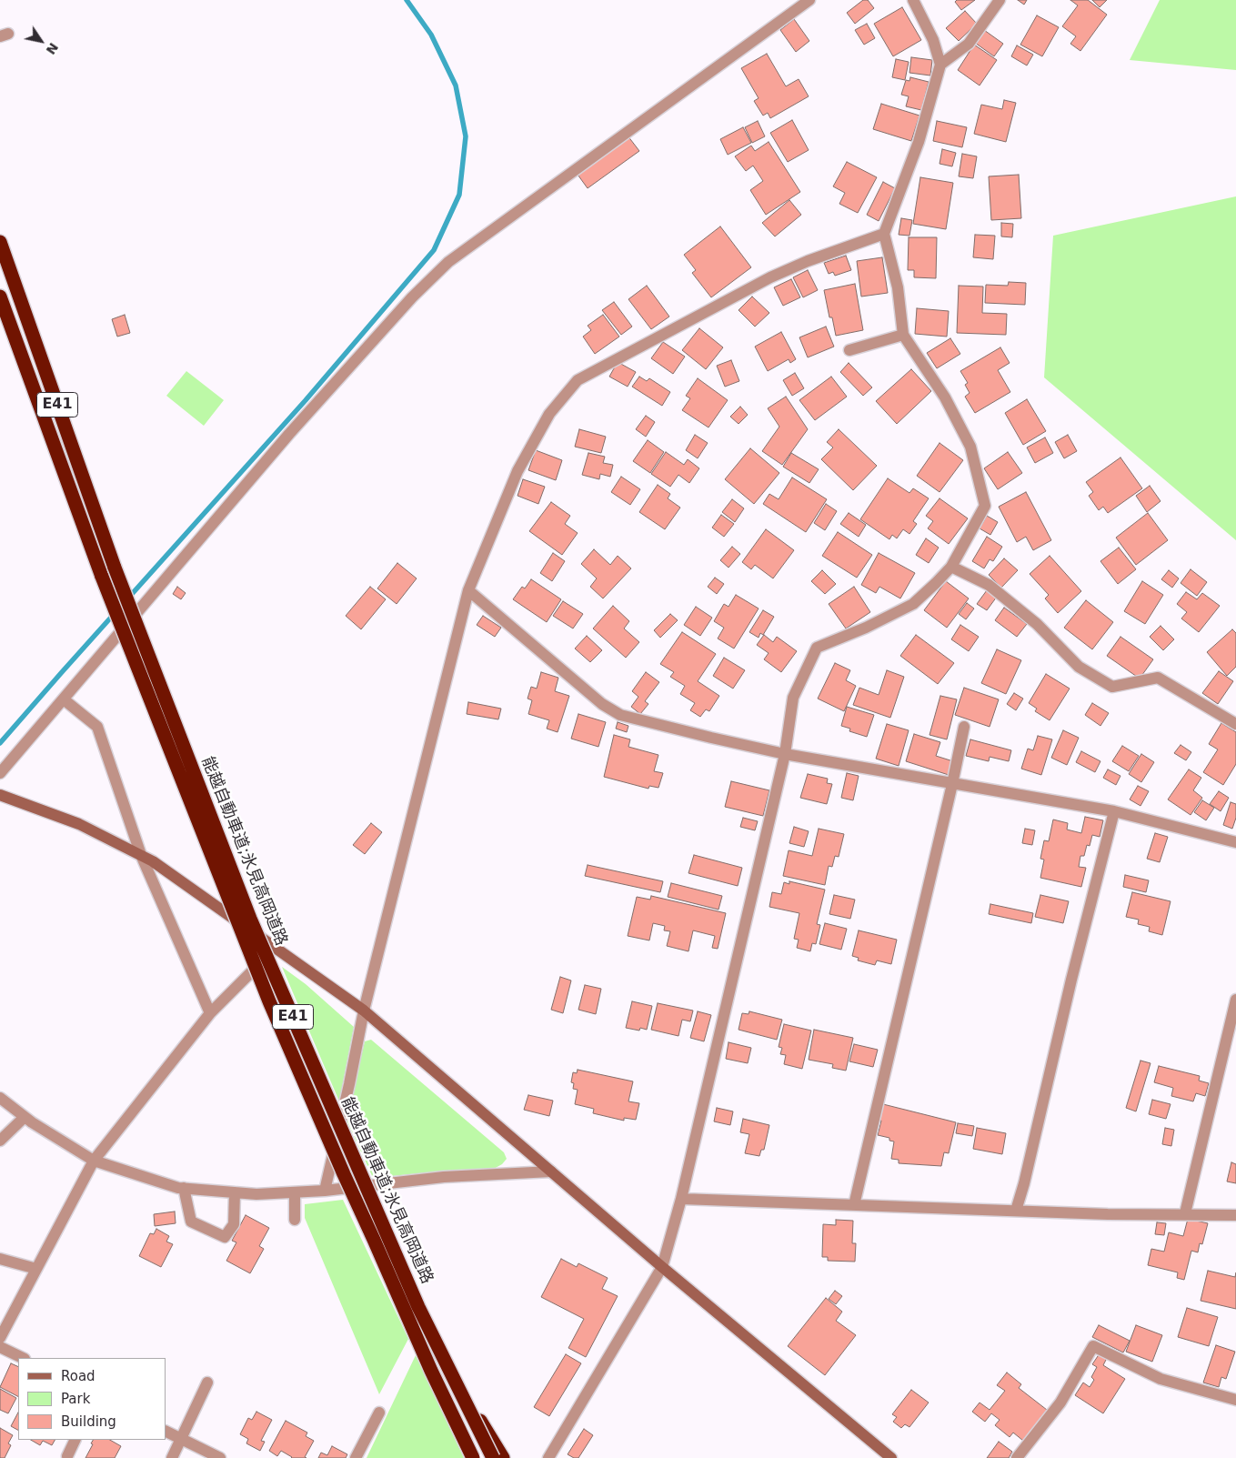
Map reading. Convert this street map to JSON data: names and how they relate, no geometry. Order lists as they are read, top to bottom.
{
  "streets": {
    "highway": ["E41", "能越自動車道;氷見高岡道路"]
  },
  "legend": ["Road", "Park", "Building"],
  "north": "bottom right"
}
